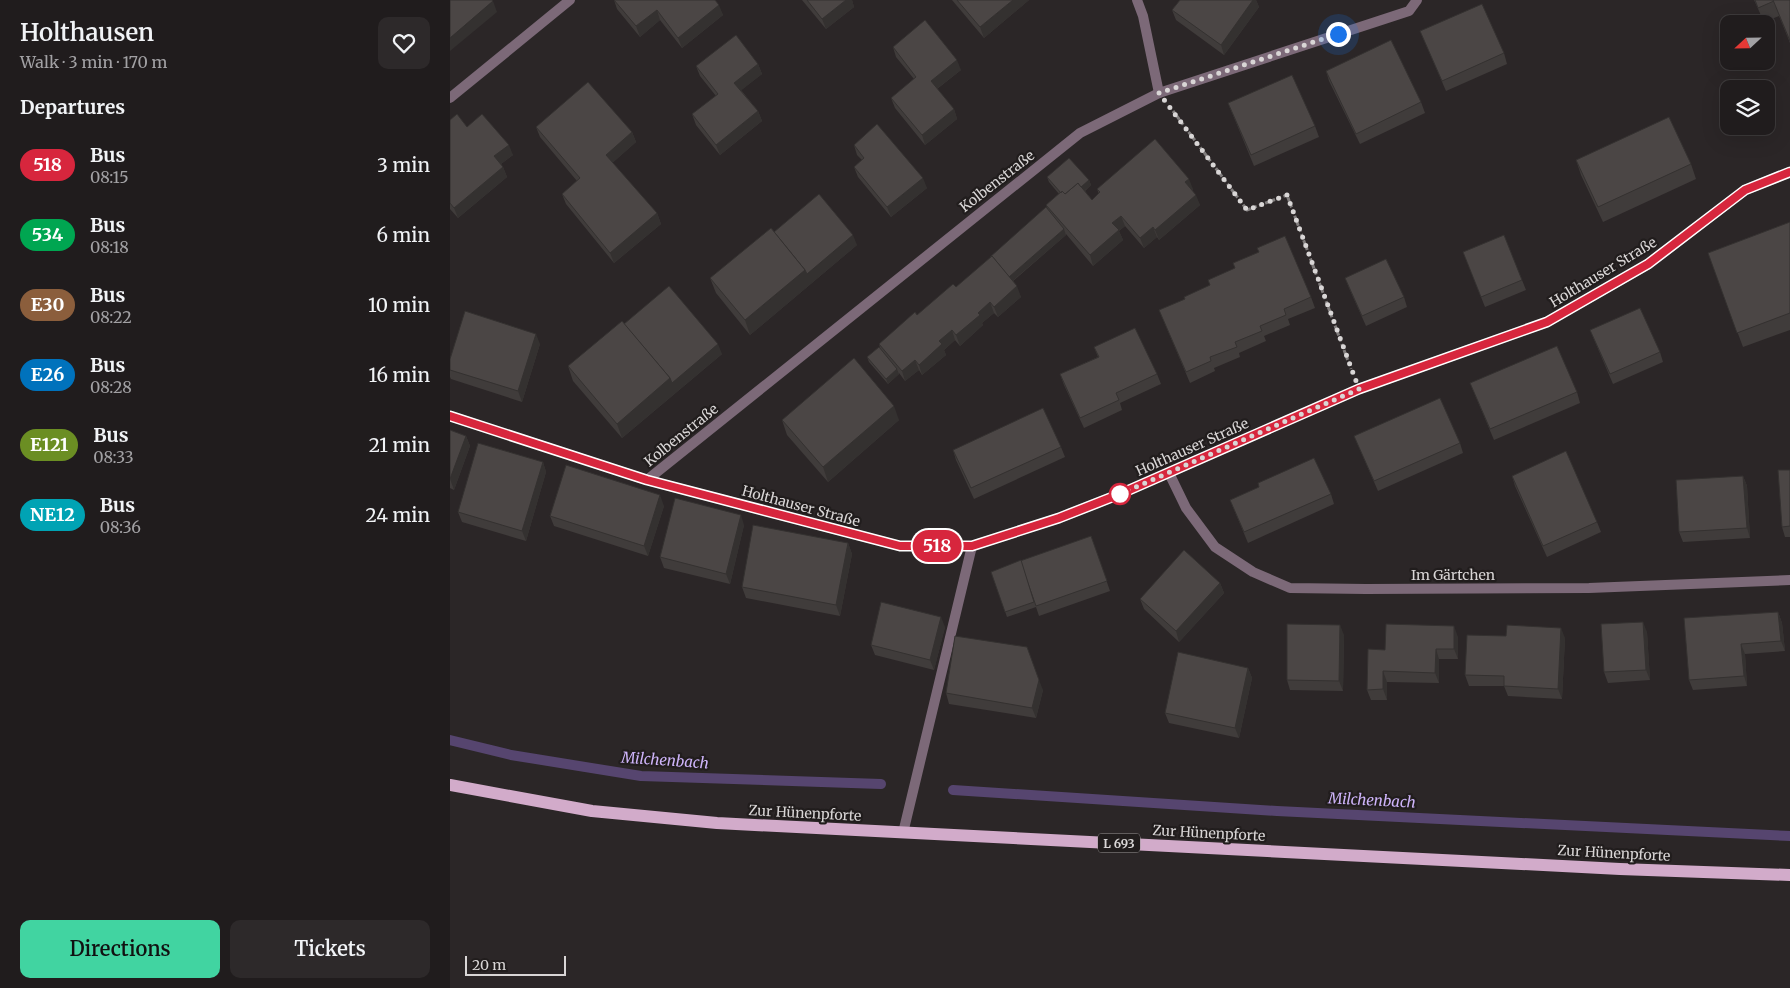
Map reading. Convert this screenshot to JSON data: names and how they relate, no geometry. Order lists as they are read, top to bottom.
{
  "streets": {
    "main road": ["Zur Hünenpforte", "L 693"],
    "street": ["Kolbenstraße", "Holthauser Straße", "Im Gärtchen"]
  },
  "crossings": [
    ["Kolbenstraße", "Holthauser Straße"],
    ["Holthauser Straße", "Im Gärtchen"]
  ],
  "water": ["Milchenbach"],
  "lines": ["bus line 518"],
  "scale_bar": "20 m",
  "north": "left",
  "page": {
    "heading": [
      ["Holthausen", "Walk · 3 min · 170 m"],
      "Departures"
    ],
    "on_map": "518",
    "list": [
      {
        "mark": "518",
        "name": "Bus",
        "note": "08:15",
        "value": "3 min"
      },
      {
        "mark": "534",
        "name": "Bus",
        "note": "08:18",
        "value": "6 min"
      },
      {
        "mark": "E30",
        "name": "Bus",
        "note": "08:22",
        "value": "10 min"
      },
      {
        "mark": "E26",
        "name": "Bus",
        "note": "08:28",
        "value": "16 min"
      },
      {
        "mark": "E121",
        "name": "Bus",
        "note": "08:33",
        "value": "21 min"
      },
      {
        "mark": "NE12",
        "name": "Bus",
        "note": "08:36",
        "value": "24 min"
      }
    ],
    "buttons": ["Directions", "Tickets"],
    "scale": "20 m"
  }
}
